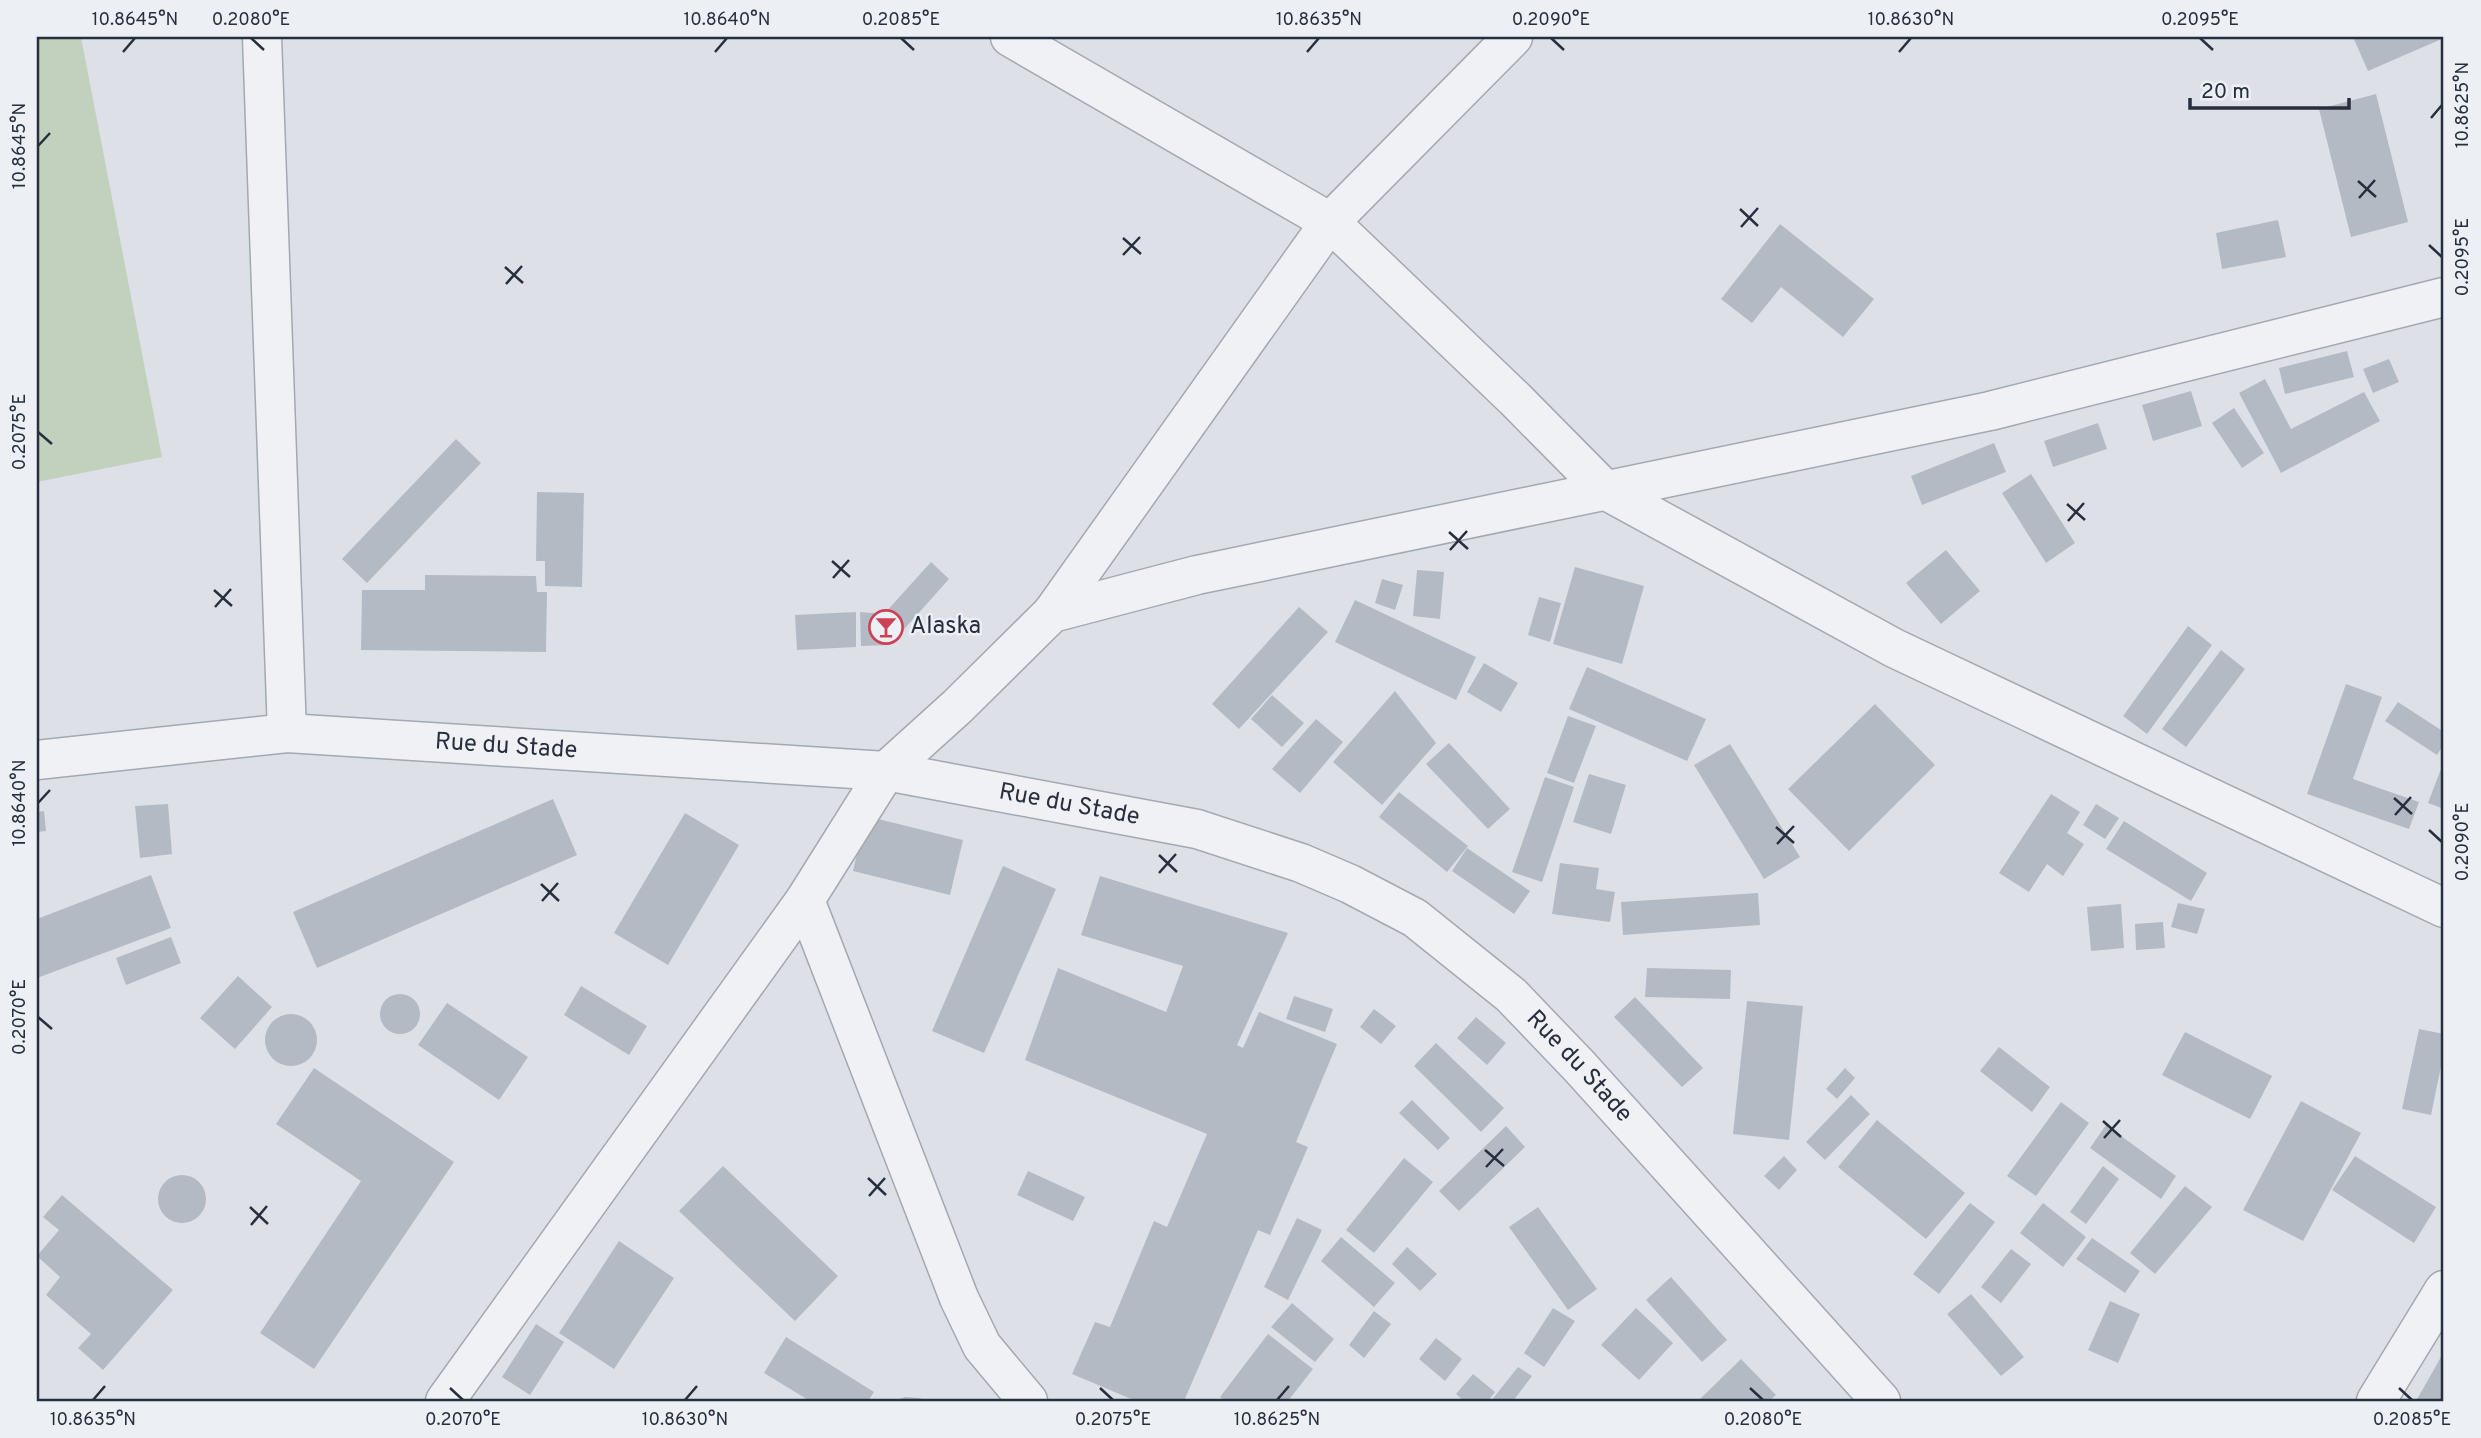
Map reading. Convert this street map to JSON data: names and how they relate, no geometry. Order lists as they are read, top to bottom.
{
  "streets": {
    "street": ["Rue du Stade"]
  },
  "places": {
    "bar": ["Alaska"]
  },
  "scale_bar": "20 m",
  "coordinates": [
    "10.8645°N",
    "0.2080°E",
    "10.8640°N",
    "0.2085°E",
    "10.8635°N",
    "0.2090°E",
    "10.8630°N",
    "0.2095°E",
    "10.8625°N",
    "0.2075°E",
    "0.2070°E"
  ]
}
